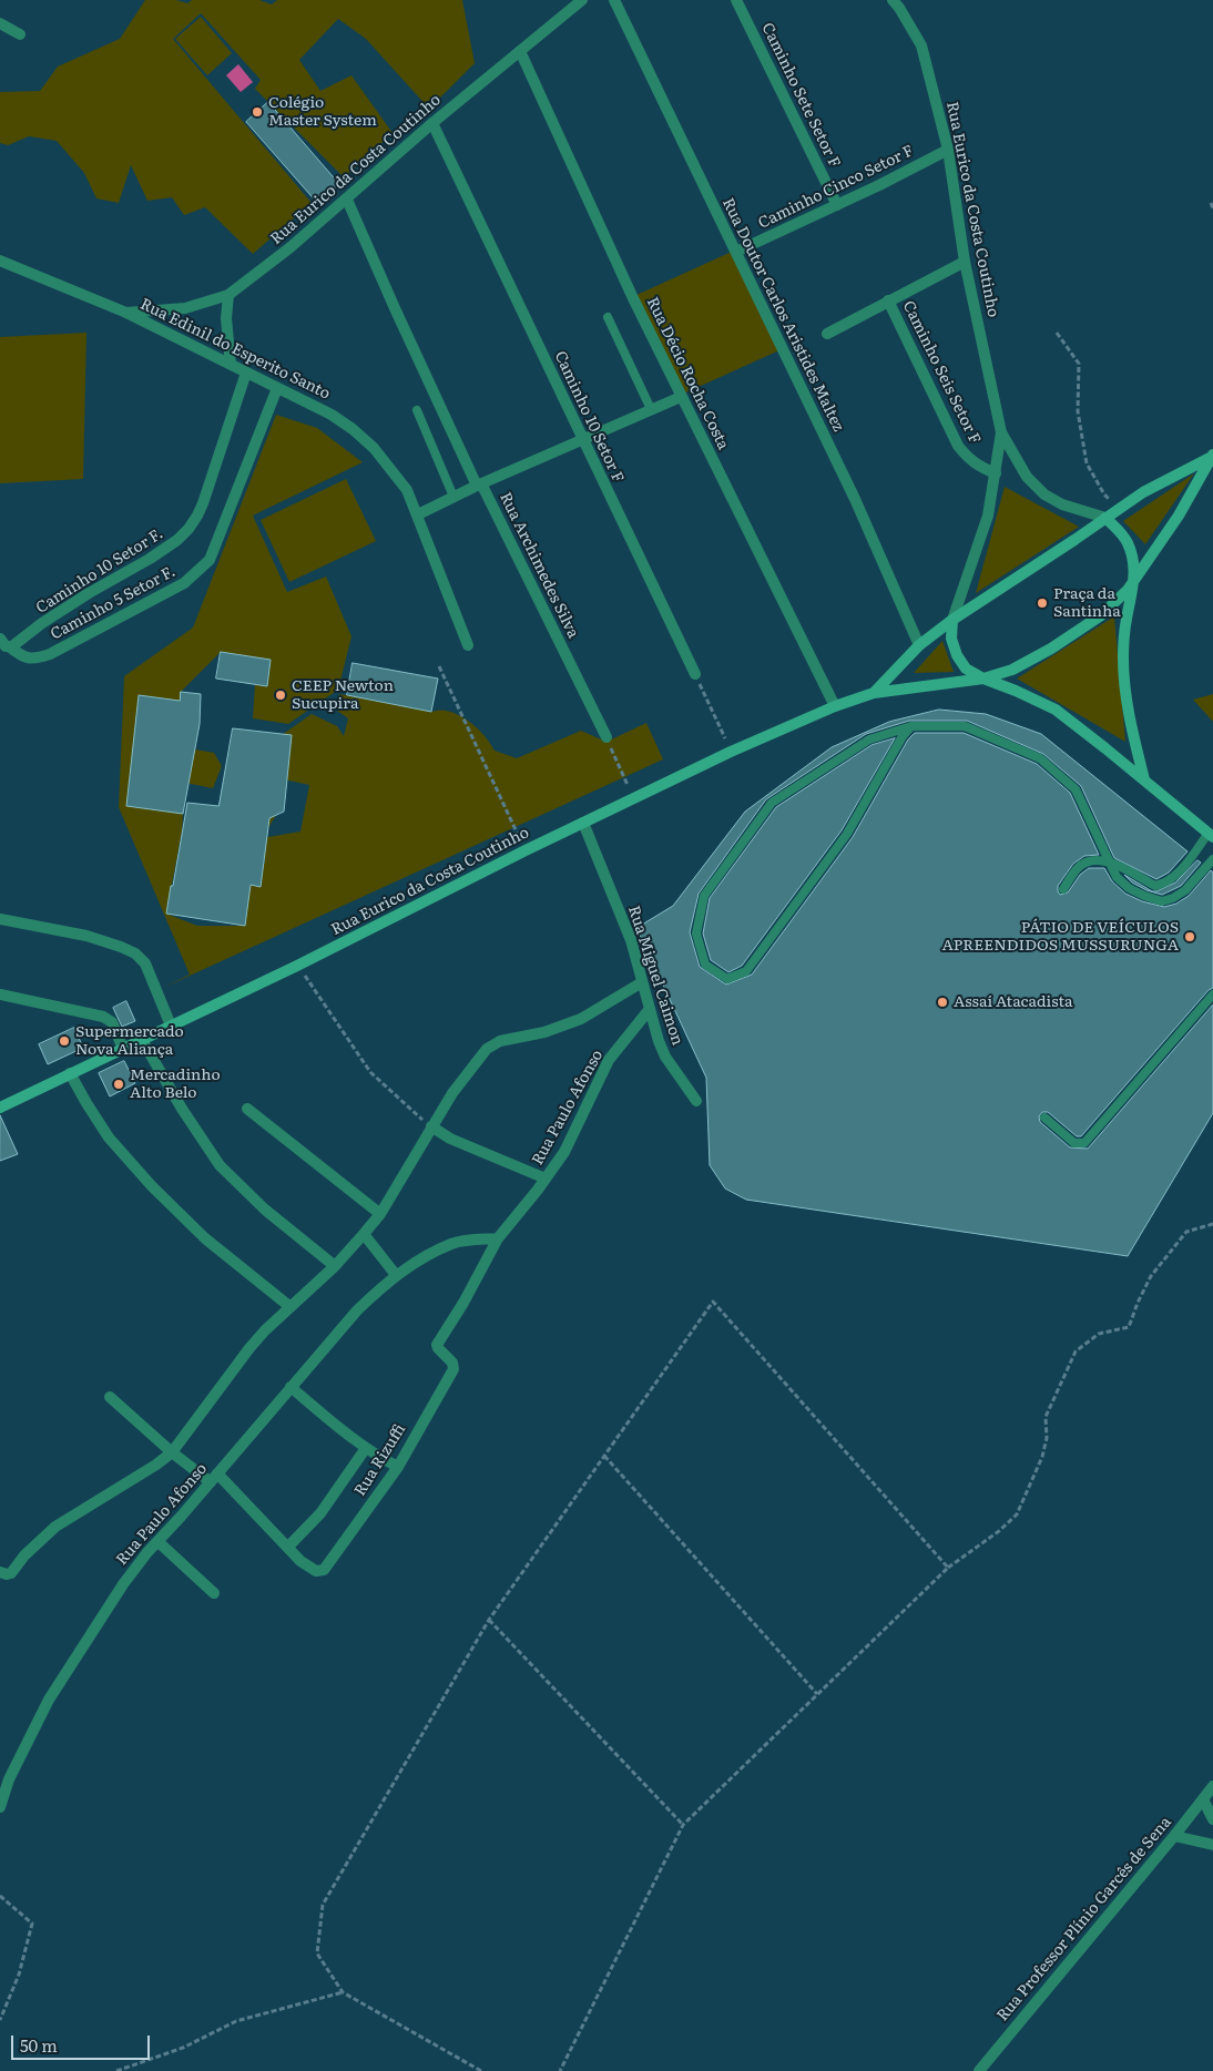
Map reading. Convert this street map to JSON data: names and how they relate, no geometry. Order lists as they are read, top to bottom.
{
  "streets": {
    "main road": ["Rua Eurico da Costa Coutinho"],
    "street": [
      "Caminho Sete Setor F",
      "Caminho Cinco Setor F",
      "Rua Doutor Carlos Aristides Maltez",
      "Rua Edinil do Esperito Santo",
      "Caminho Seis Setor F",
      "Rua Décio Rocha Costa",
      "Caminho 10 Setor F",
      "Rua Archimedes Silva",
      "Caminho 10 Setor F.",
      "Caminho 5 Setor F.",
      "Rua Miguel Caimon",
      "Rua Paulo Afonso",
      "Rua Rizuffi",
      "Rua Professor Plínio Garcês de Sena"
    ]
  },
  "crossings": [
    ["Caminho Sete Setor F", "Caminho Cinco Setor F"],
    ["Rua Eurico da Costa Coutinho", "Caminho Cinco Setor F"],
    ["Rua Eurico da Costa Coutinho", "Rua Doutor Carlos Aristides Maltez"],
    ["Rua Eurico da Costa Coutinho", "Rua Edinil do Esperito Santo"],
    ["Rua Eurico da Costa Coutinho", "Caminho Seis Setor F"],
    ["Rua Eurico da Costa Coutinho", "Rua Décio Rocha Costa"],
    ["Rua Eurico da Costa Coutinho", "Caminho 10 Setor F"],
    ["Rua Eurico da Costa Coutinho", "Rua Archimedes Silva"],
    ["Rua Eurico da Costa Coutinho", "Rua Miguel Caimon"],
    ["Caminho Cinco Setor F", "Rua Doutor Carlos Aristides Maltez"],
    ["Rua Edinil do Esperito Santo", "Caminho 10 Setor F."],
    ["Rua Edinil do Esperito Santo", "Caminho 5 Setor F."],
    ["Rua Décio Rocha Costa", "Rua Archimedes Silva"],
    ["Caminho 10 Setor F", "Rua Archimedes Silva"],
    ["Caminho 10 Setor F.", "Caminho 5 Setor F."],
    ["Rua Miguel Caimon", "Rua Paulo Afonso"],
    ["Rua Paulo Afonso", "Rua Rizuffi"]
  ],
  "places": [
    "Colégio Master System",
    "Praça da Santinha",
    "CEEP Newton Sucupira",
    "PÁTIO DE VEÍCULOS APREENDIDOS MUSSURUNGA",
    "Assaí Atacadista",
    "Supermercado Nova Aliança",
    "Mercadinho Alto Belo"
  ],
  "scale_bar": "50 m"
}
